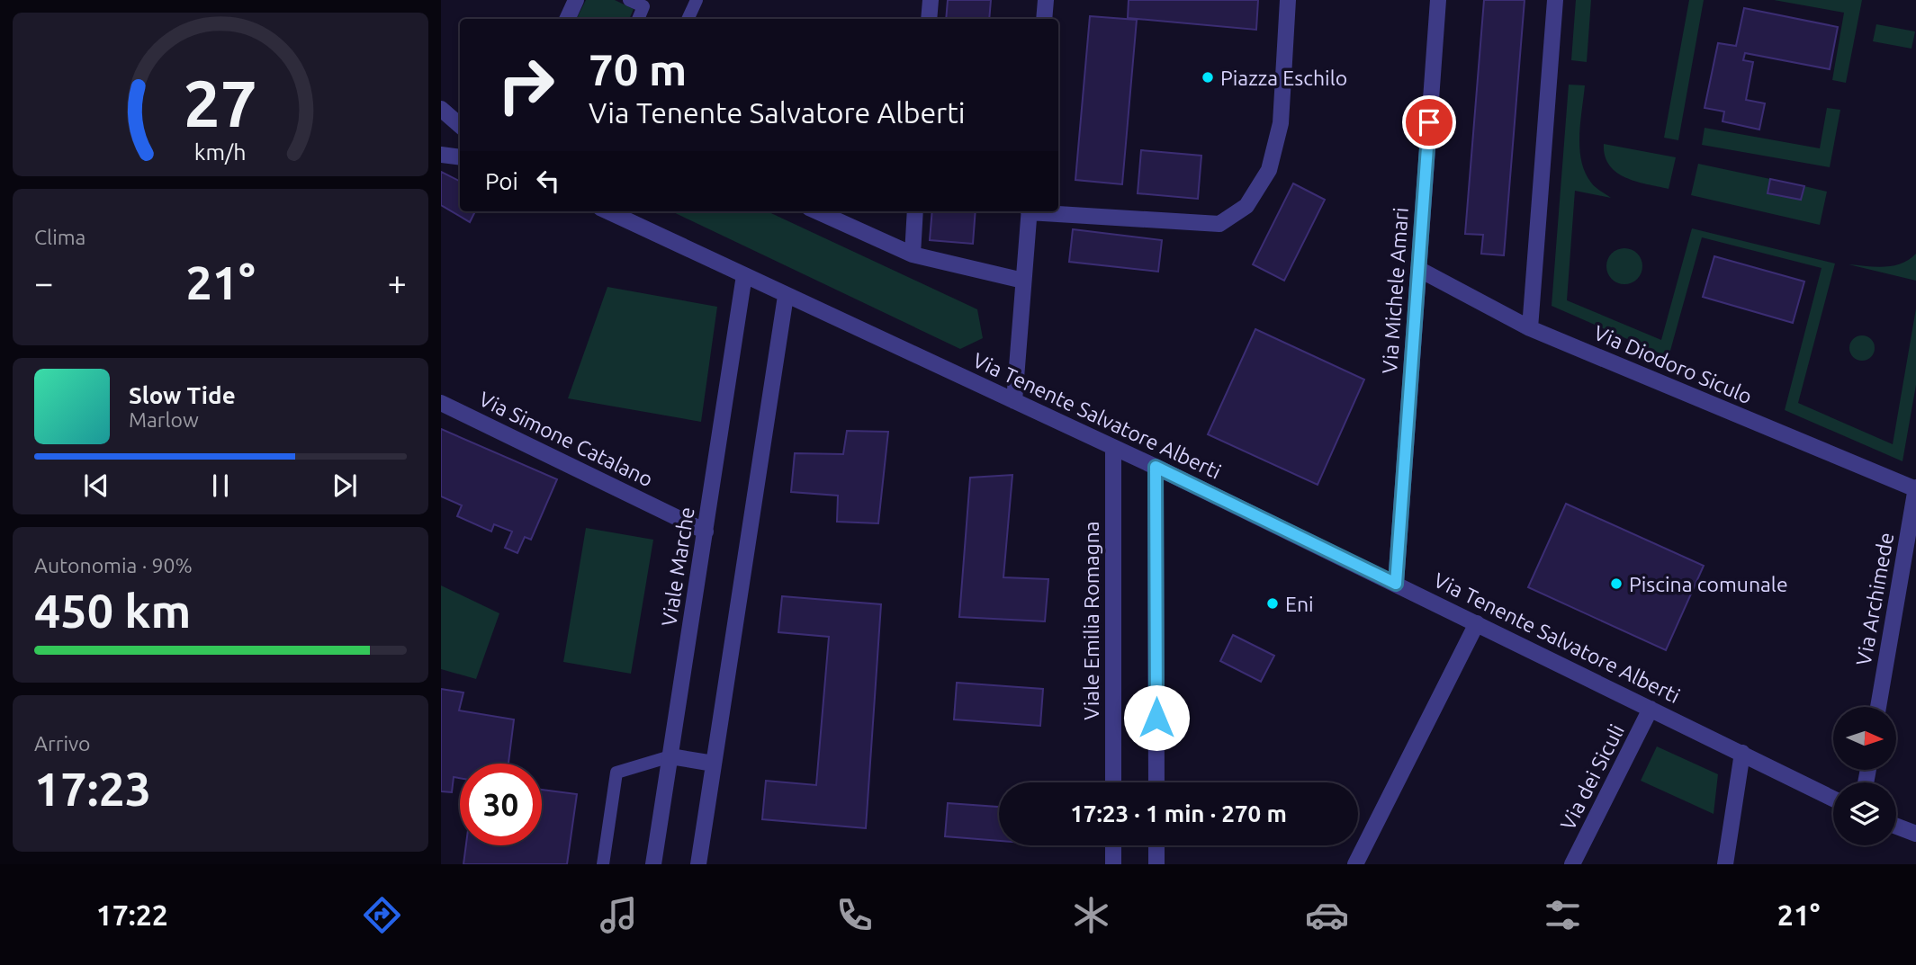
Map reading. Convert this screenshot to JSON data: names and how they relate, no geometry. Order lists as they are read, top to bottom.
{
  "streets": {
    "street": [
      "Via Michele Amari",
      "Via Diodoro Siculo",
      "Via Tenente Salvatore Alberti",
      "Via Simone Catalano",
      "Viale Marche",
      "Via Archimede",
      "Viale Emilia Romagna",
      "Via dei Siculi"
    ]
  },
  "crossings": [
    ["Via Michele Amari", "Via Diodoro Siculo"],
    ["Via Michele Amari", "Via Tenente Salvatore Alberti"],
    ["Via Diodoro Siculo", "Via Archimede"],
    ["Via Tenente Salvatore Alberti", "Viale Marche"],
    ["Via Tenente Salvatore Alberti", "Viale Emilia Romagna"],
    ["Via Tenente Salvatore Alberti", "Via dei Siculi"],
    ["Via Simone Catalano", "Viale Marche"]
  ],
  "places": ["Piazza Eschilo", "Piscina comunale", "Eni"],
  "north": "right",
  "page": {
    "turn": ["70 m", "Via Tenente Salvatore Alberti"],
    "then": "Poi",
    "tile": [
      "Clima",
      ["Autonomia · 90%", "450 km"],
      ["Arrivo", "17:23"]
    ],
    "heat": ["−", "21°", "+"],
    "song": ["Slow Tide", "Marlow"],
    "limit": "30",
    "trip": "17:23 · 1 min · 270 m",
    "tabs": ["17:22", "21°"],
    "gauge": ["27", "km/h"]
  }
}
